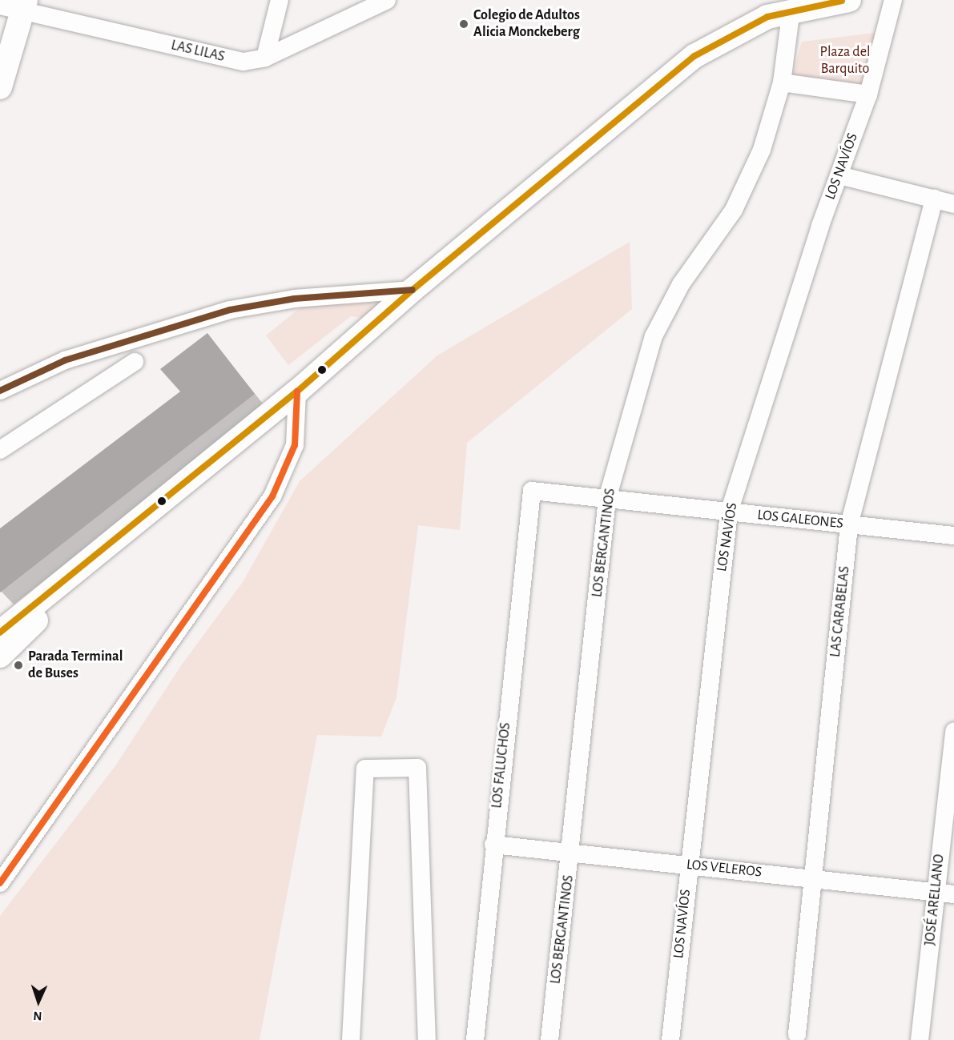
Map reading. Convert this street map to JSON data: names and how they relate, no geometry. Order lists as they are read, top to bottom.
{
  "streets": {
    "street": [
      "LAS LILAS",
      "LOS NAVÍOS",
      "LOS GALEONES",
      "LOS BERGANTINOS",
      "LAS CARABELAS",
      "LOS FALUCHOS",
      "LOS VELEROS",
      "JOSÉ ARELLANO"
    ]
  },
  "crossings": [
    ["LOS NAVÍOS", "LOS GALEONES"],
    ["LOS NAVÍOS", "LOS VELEROS"],
    ["LOS GALEONES", "LOS BERGANTINOS"],
    ["LOS GALEONES", "LAS CARABELAS"],
    ["LOS GALEONES", "LOS FALUCHOS"],
    ["LOS BERGANTINOS", "LOS VELEROS"],
    ["LAS CARABELAS", "LOS VELEROS"],
    ["LOS FALUCHOS", "LOS VELEROS"],
    ["LOS VELEROS", "JOSÉ ARELLANO"]
  ],
  "parks": ["Plaza del Barquito"],
  "places": ["Colegio de Adultos Alicia Monckeberg", "Parada Terminal de Buses"],
  "north": "bottom"
}
